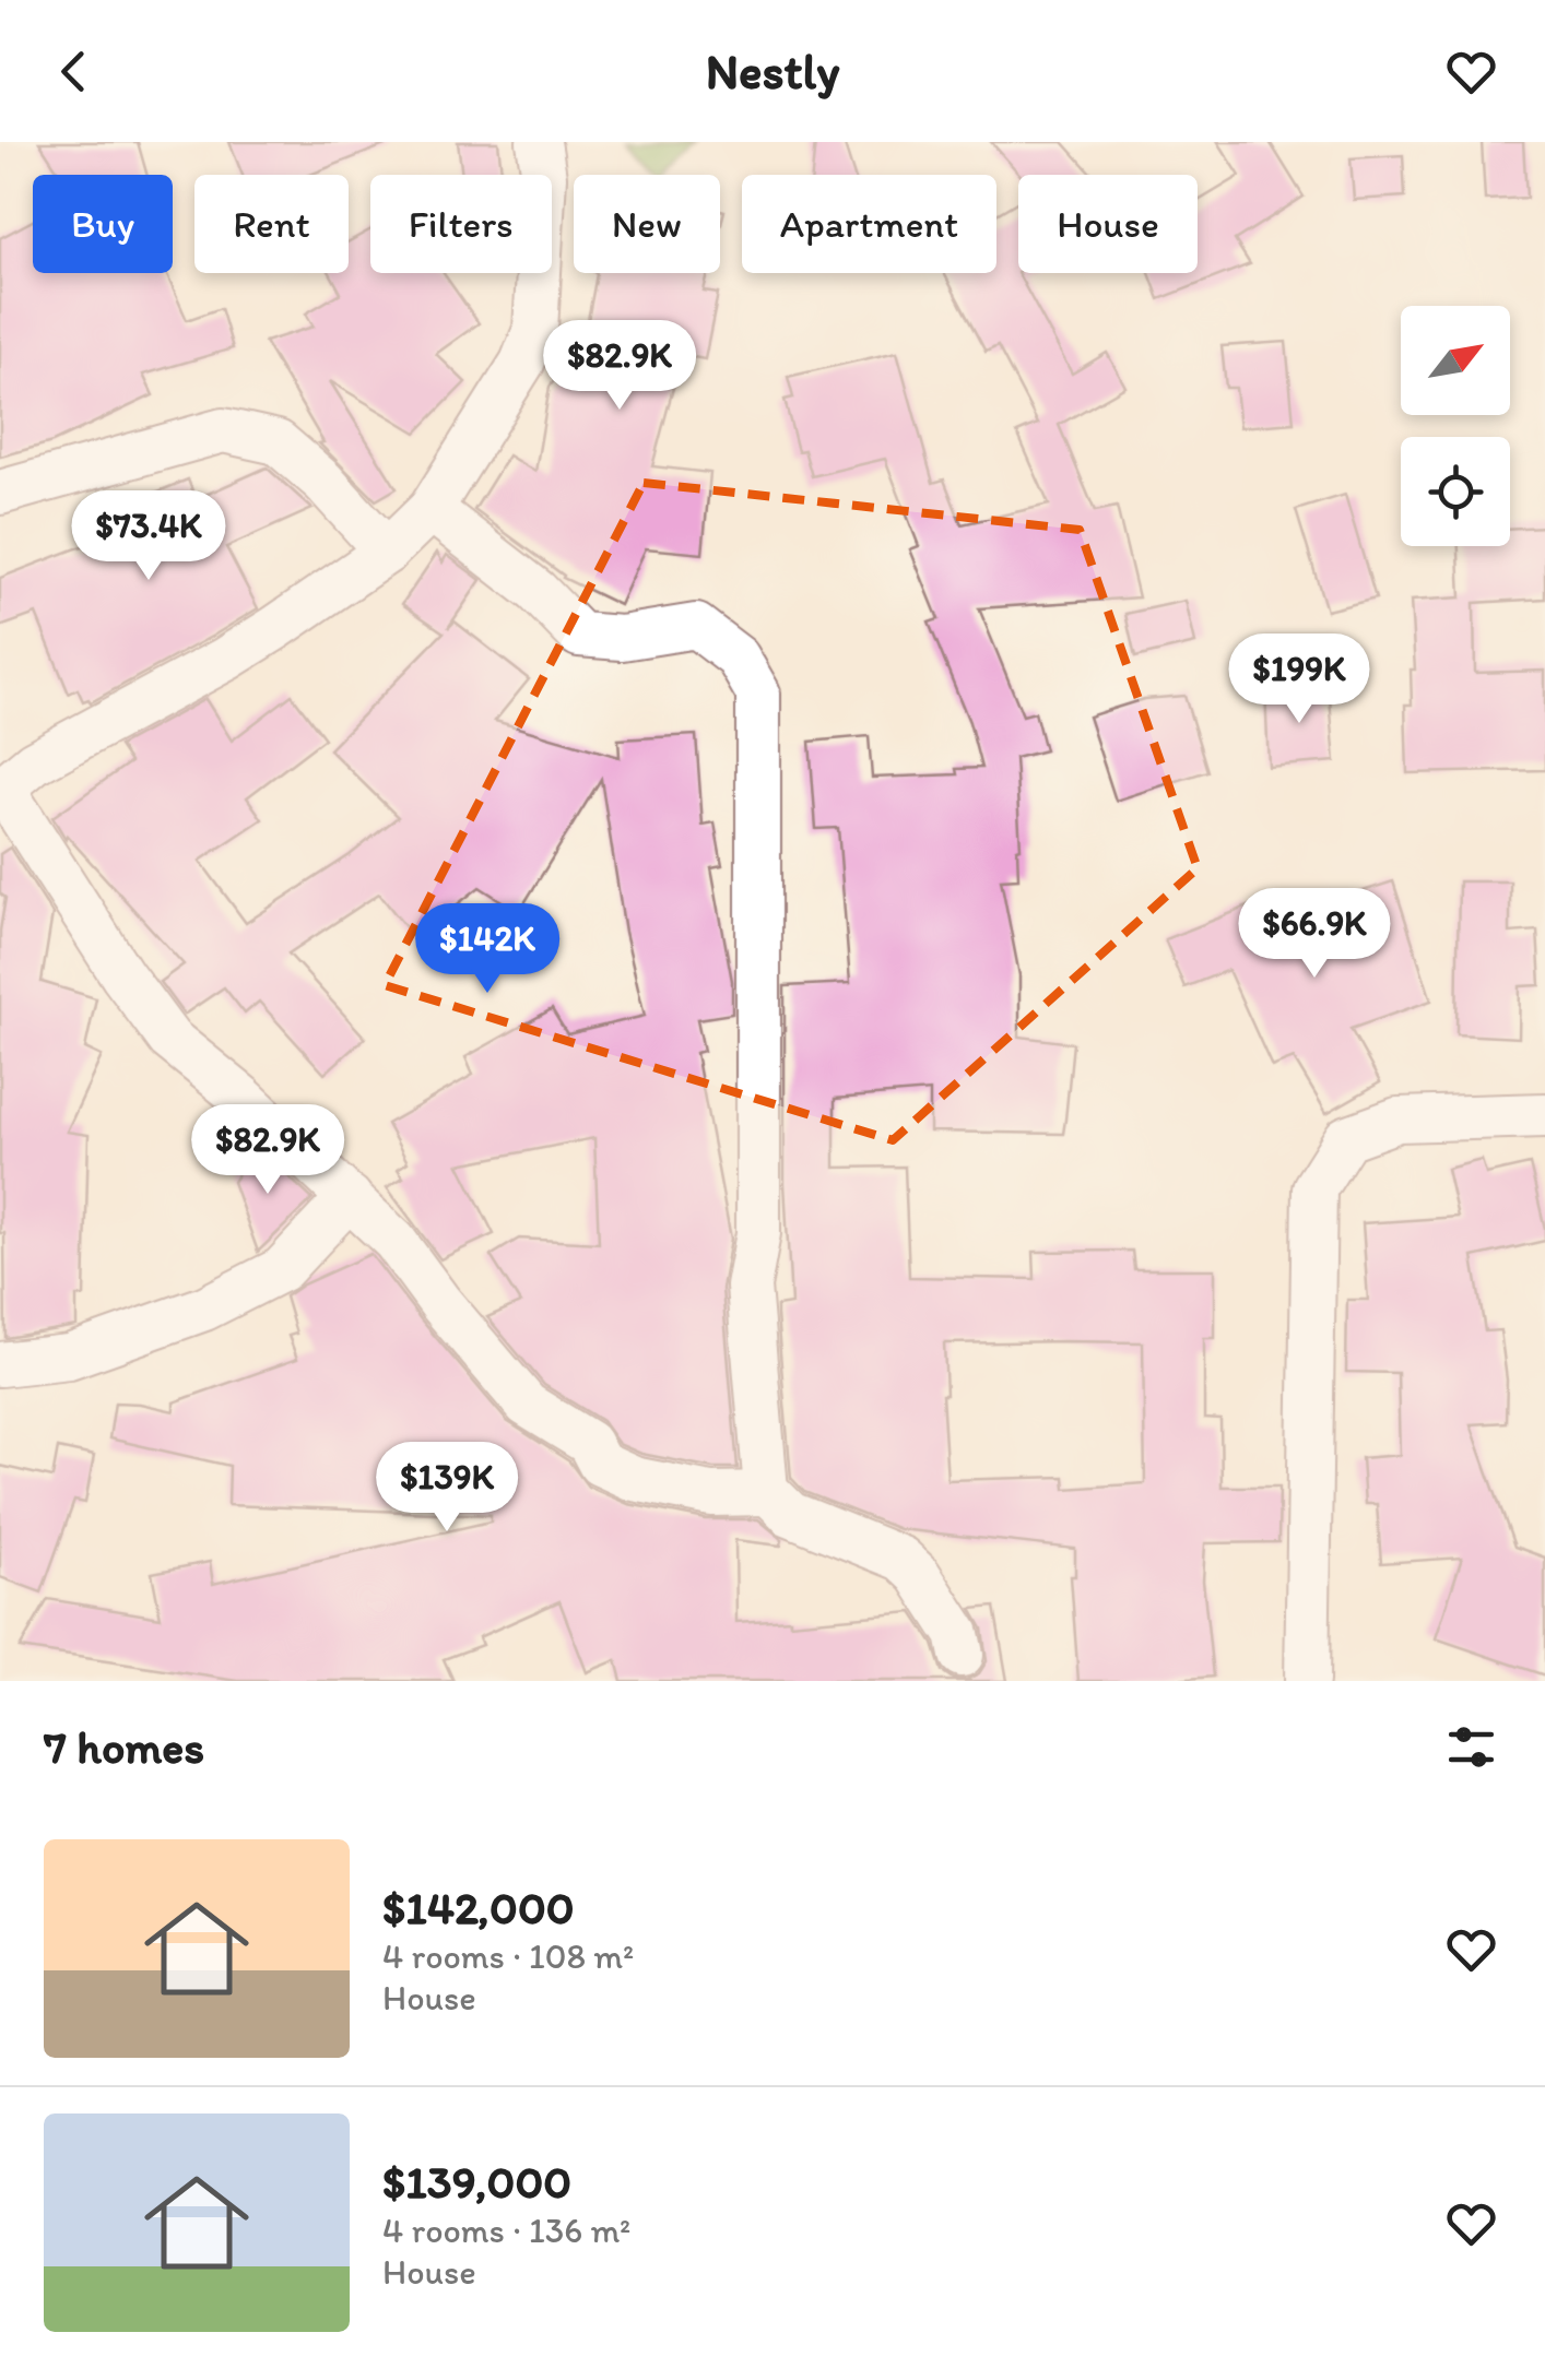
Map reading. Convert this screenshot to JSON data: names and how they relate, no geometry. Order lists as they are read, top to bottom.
{
  "north": "top right",
  "page": {
    "header": "Nestly",
    "chip": [
      "Buy",
      "Rent",
      "Filters",
      "New",
      "Apartment",
      "House"
    ],
    "price": [
      "$82.9K",
      "$73.4K",
      "$199K",
      "$66.9K",
      "$142K",
      "$82.9K",
      "$139K"
    ],
    "heading": "7 homes",
    "list": [
      {
        "name": "$142,000",
        "note": "4 rooms · 108 m² · House"
      },
      {
        "name": "$139,000",
        "note": "4 rooms · 136 m² · House"
      }
    ]
  }
}
